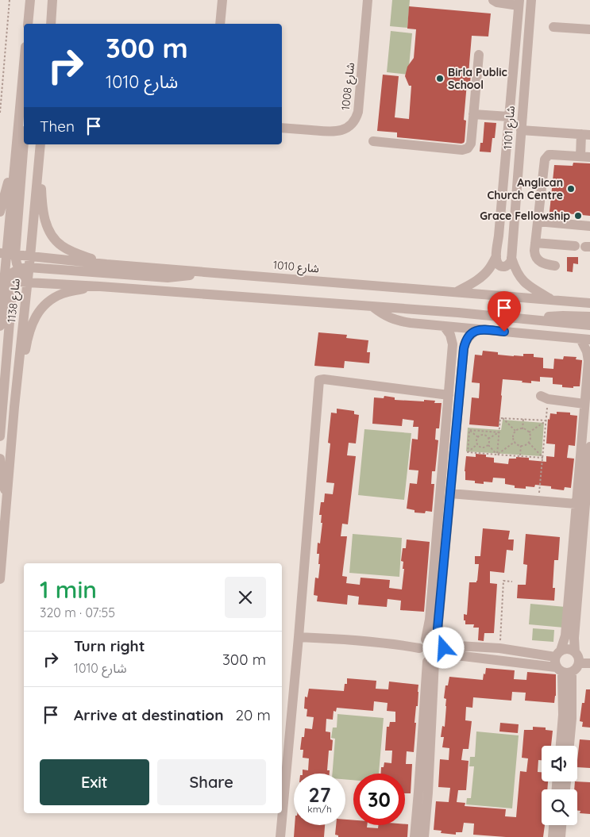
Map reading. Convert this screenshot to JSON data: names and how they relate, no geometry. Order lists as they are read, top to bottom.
{
  "streets": {
    "street": [
      "شارع 1008",
      "شارع 1101",
      "شارع 1010",
      "شارع 1138"
    ]
  },
  "crossings": [
    ["شارع 1101", "شارع 1010"]
  ],
  "places": ["Birla Public School", "Anglican Church Centre", "Grace Fellowship"],
  "page": {
    "turn": ["300 m", "شارع 1010"],
    "then": "Then",
    "heading": ["1 min", "320 m · 07:55"],
    "list": [
      {
        "name": "Turn right",
        "note": "شارع 1010",
        "value": "300 m"
      },
      {
        "name": "Arrive at destination",
        "value": "20 m"
      }
    ],
    "buttons": ["Exit", "Share"],
    "speed": "27 km/h",
    "limit": "30"
  }
}
